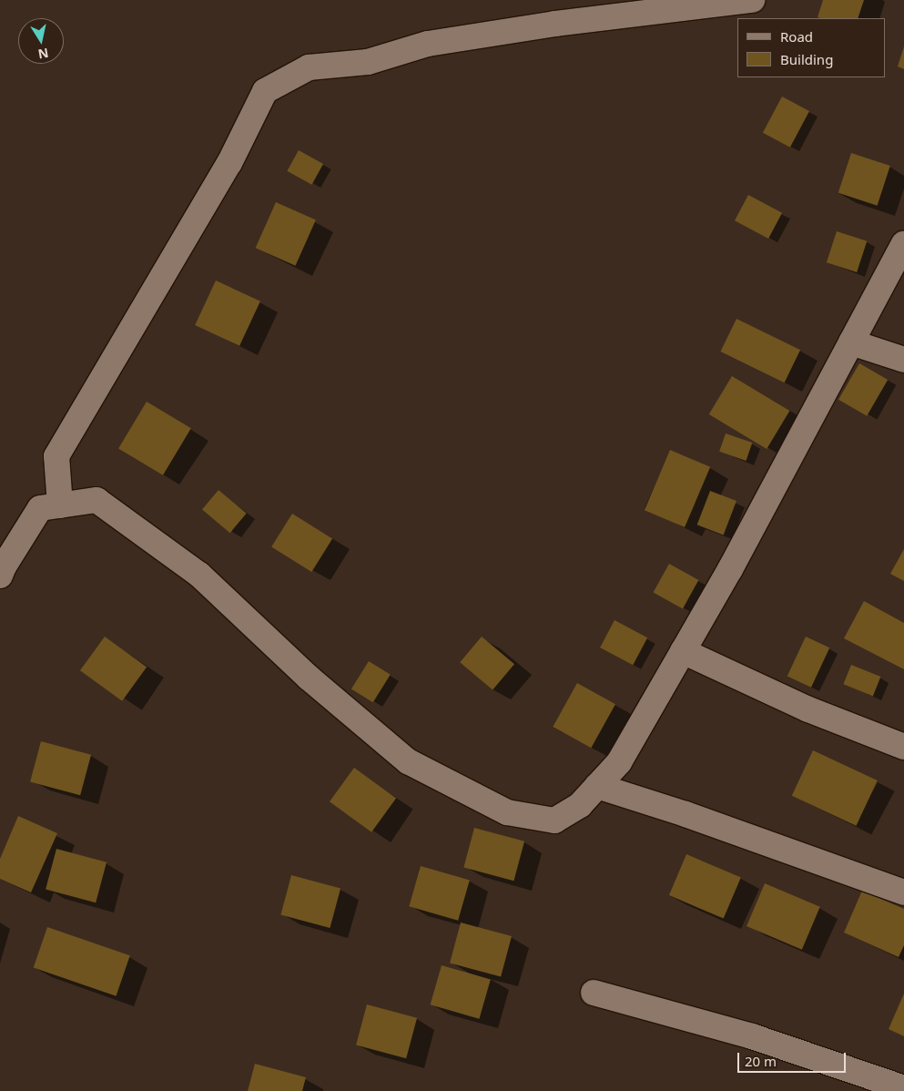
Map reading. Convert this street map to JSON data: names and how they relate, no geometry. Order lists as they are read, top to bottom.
{
  "legend": ["Road", "Building"],
  "scale_bar": "20 m",
  "north": "bottom"
}
